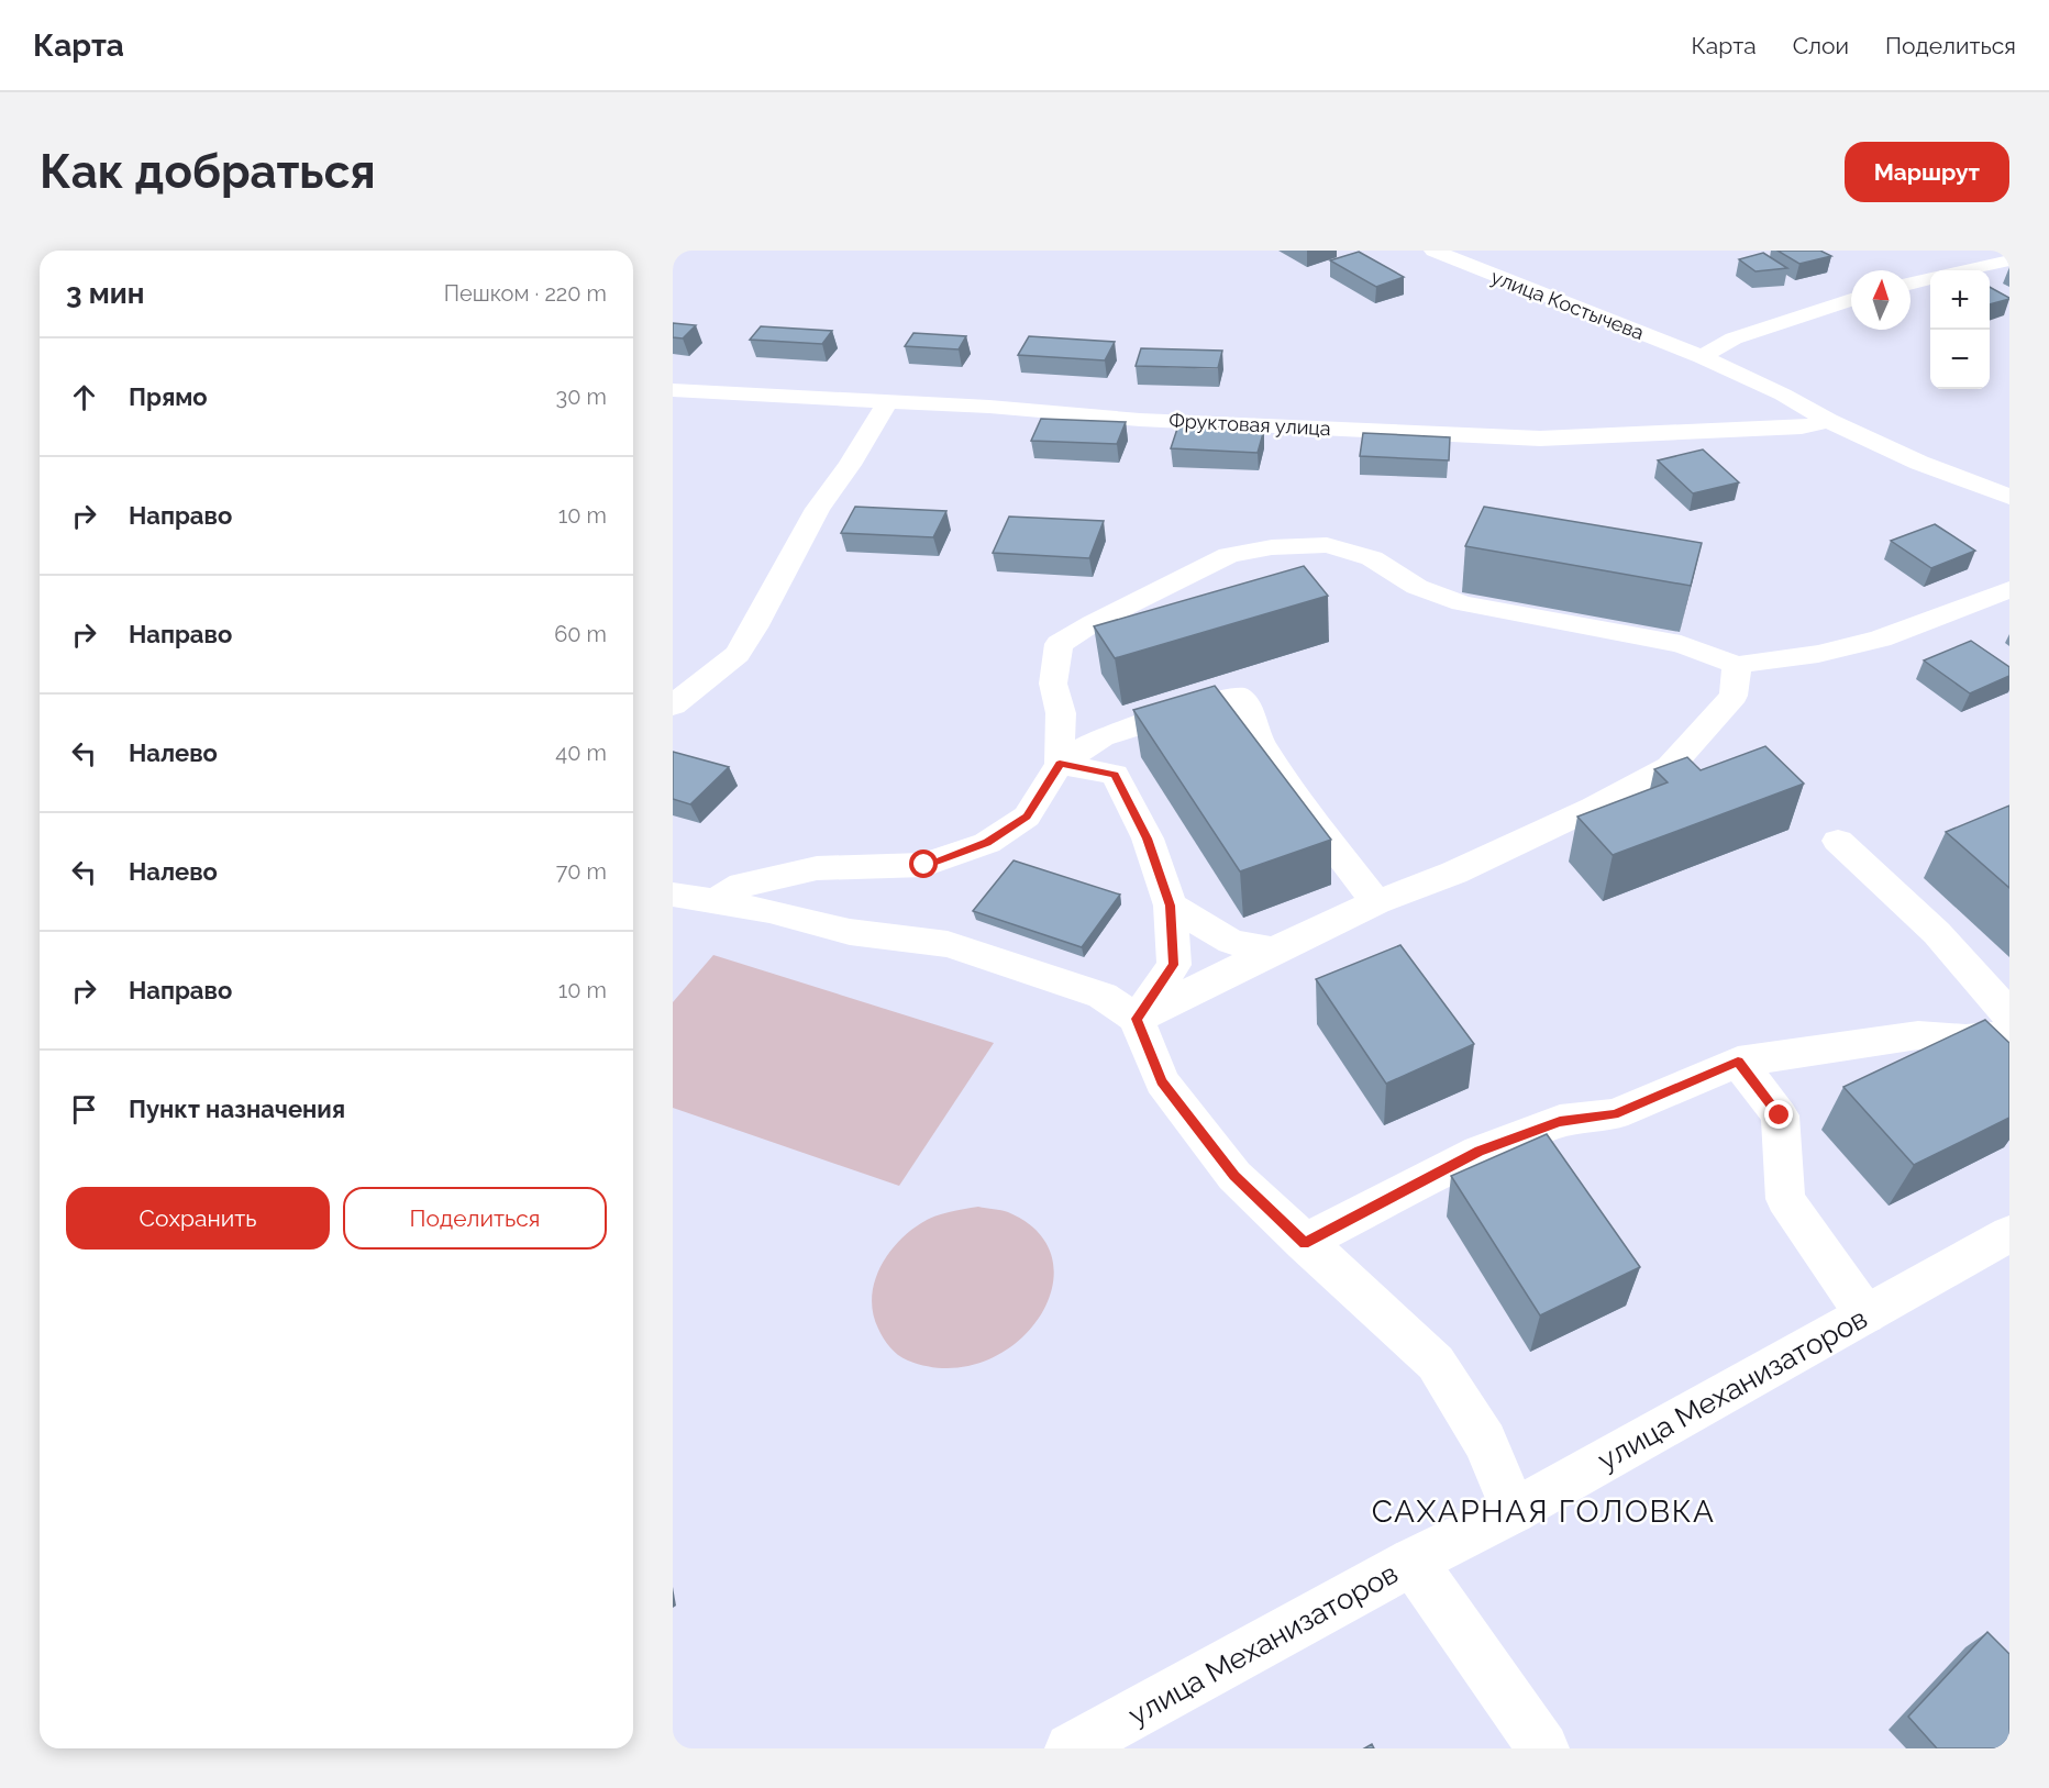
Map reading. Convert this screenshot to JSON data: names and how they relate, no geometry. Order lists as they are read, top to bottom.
{
  "streets": {
    "street": ["улица Костычева", "Фруктовая улица", "улица Механизаторов"]
  },
  "crossings": [
    ["улица Костычева", "Фруктовая улица"]
  ],
  "districts": ["САХАРНАЯ ГОЛОВКА"],
  "north": "top",
  "page": {
    "header": "Карта",
    "nav": ["Карта", "Слои", "Поделиться"],
    "buttons": [
      "Маршрут",
      ["Сохранить", "Поделиться"]
    ],
    "title": "Как добраться",
    "heading": ["3 мин", "Пешком · 220 m"],
    "map_buttons": ["+", "−"],
    "list": [
      ["Прямо", "30 m"],
      ["Направо", "10 m"],
      ["Направо", "60 m"],
      ["Налево", "40 m"],
      ["Налево", "70 m"],
      ["Направо", "10 m"],
      "Пункт назначения"
    ]
  }
}
